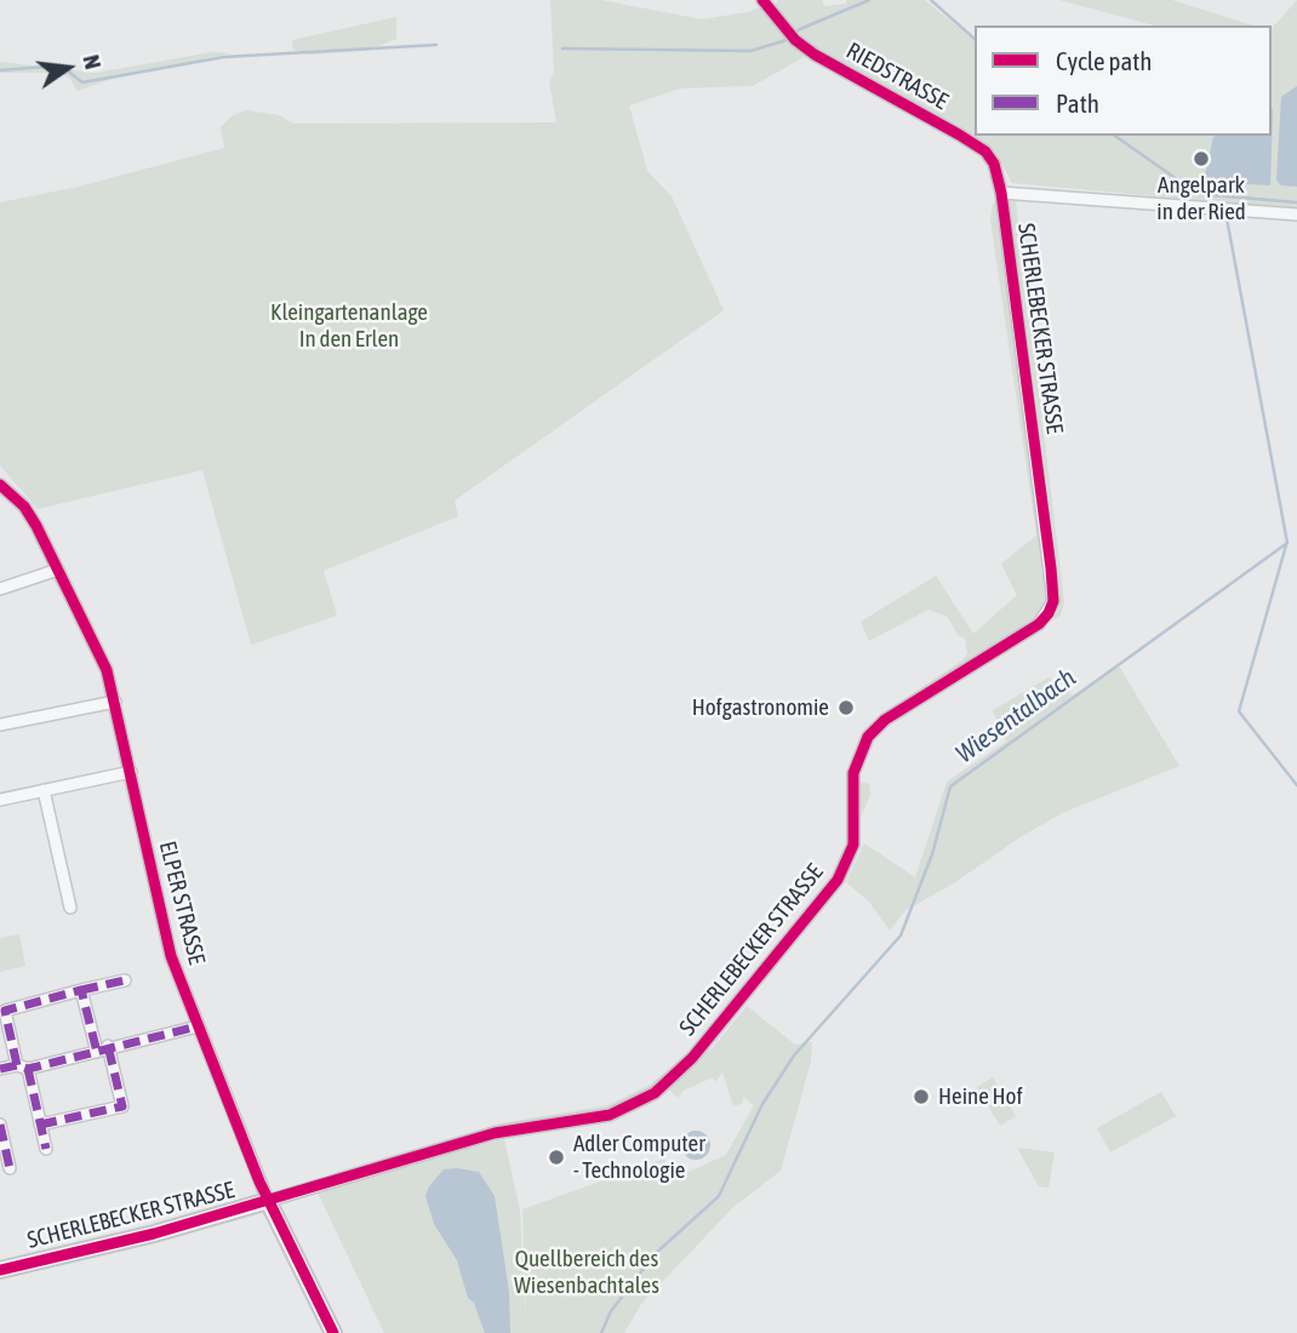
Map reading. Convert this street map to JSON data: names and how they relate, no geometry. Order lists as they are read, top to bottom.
{
  "streets": {
    "street": ["RIEDSTRASSE", "SCHERLEBECKER STRASSE", "ELPER STRASSE"]
  },
  "crossings": [
    ["RIEDSTRASSE", "SCHERLEBECKER STRASSE"],
    ["SCHERLEBECKER STRASSE", "ELPER STRASSE"]
  ],
  "water": ["Wiesentalbach"],
  "parks": ["Kleingartenanlage In den Erlen", "Quellbereich des Wiesenbachtales"],
  "places": [
    "Angelpark in der Ried",
    "Hofgastronomie",
    "Heine Hof",
    "Adler Computer - Technologie"
  ],
  "legend": ["Cycle path", "Path"],
  "north": "right"
}
